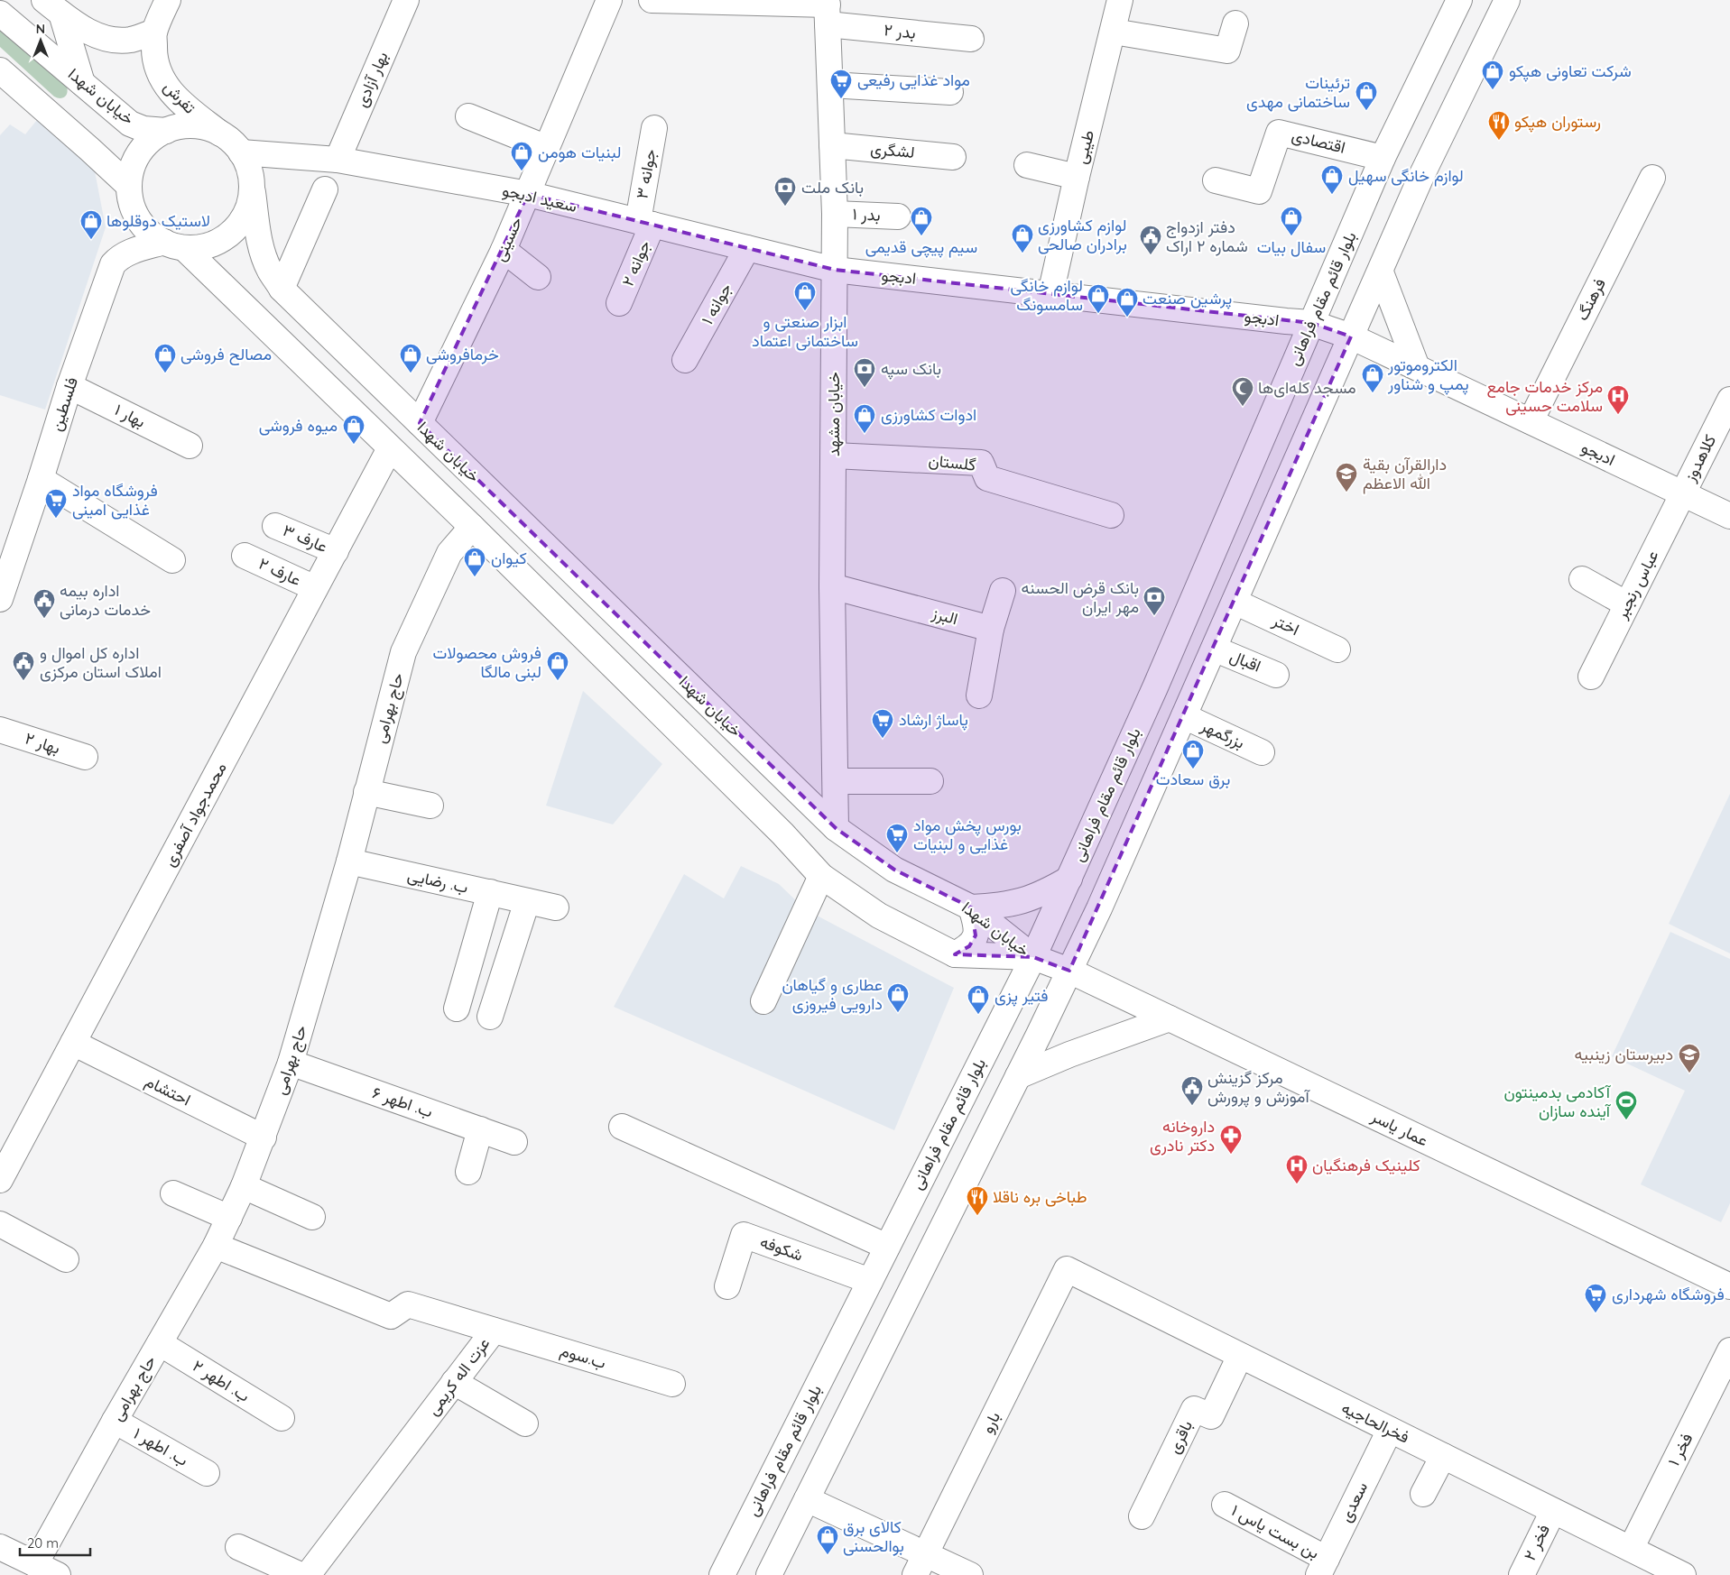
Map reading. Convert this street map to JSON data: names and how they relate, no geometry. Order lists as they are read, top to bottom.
{
  "streets": {
    "street": [
      "بدر ۲",
      "بهار آزادی",
      "خیابان شهدا",
      "تفرش",
      "اقتصادی",
      "طیبی",
      "لشگری",
      "جوانه ۳",
      "سعید ادبجو",
      "بدر ۱",
      "حسینی",
      "جوانه ۲",
      "ادبجو",
      "بلوار قائم مقام فراهانی",
      "فرهنگ",
      "جوانه ۱",
      "فلسطین",
      "خیابان مشهد",
      "بهار ۱",
      "کلاهدوز",
      "گلستان",
      "عارف ۳",
      "عارف ۲",
      "عباس رنجبر",
      "البرز",
      "اختر",
      "اقبال",
      "حاج بهرامی",
      "بزرگمهر",
      "بهار ۲",
      "محمدجواد آصفری",
      "ب. رضایی",
      "احتشام",
      "ب. اطهر ۶",
      "عمار یاسر",
      "شکوفه",
      "ب.سوم",
      "عزت اله کریمی",
      "ب. اطهر ۲",
      "بارو",
      "فخرالحاجیه",
      "باقری",
      "ب. اطهر ۱",
      "فخر ۱",
      "سعدی",
      "بن بست یاس ۱",
      "فخر ۲"
    ]
  },
  "crossings": [
    ["بدر ۲", "خیابان مشهد"],
    ["بهار آزادی", "سعید ادبجو"],
    ["خیابان شهدا", "تفرش"],
    ["خیابان شهدا", "سعید ادبجو"],
    ["خیابان شهدا", "حسینی"],
    ["خیابان شهدا", "بلوار قائم مقام فراهانی"],
    ["خیابان شهدا", "فلسطین"],
    ["خیابان شهدا", "خیابان مشهد"],
    ["خیابان شهدا", "حاج بهرامی"],
    ["خیابان شهدا", "محمدجواد آصفری"],
    ["خیابان شهدا", "عمار یاسر"],
    ["تفرش", "سعید ادبجو"],
    ["تفرش", "فلسطین"],
    ["اقتصادی", "بلوار قائم مقام فراهانی"],
    ["طیبی", "ادبجو"],
    ["لشگری", "خیابان مشهد"],
    ["جوانه ۳", "سعید ادبجو"],
    ["جوانه ۳", "جوانه ۲"],
    ["سعید ادبجو", "حسینی"],
    ["سعید ادبجو", "جوانه ۲"],
    ["سعید ادبجو", "ادبجو"],
    ["سعید ادبجو", "جوانه ۱"],
    ["سعید ادبجو", "فلسطین"],
    ["سعید ادبجو", "خیابان مشهد"],
    ["بدر ۱", "خیابان مشهد"],
    ["ادبجو", "بلوار قائم مقام فراهانی"],
    ["ادبجو", "فرهنگ"],
    ["ادبجو", "خیابان مشهد"],
    ["ادبجو", "کلاهدوز"],
    ["ادبجو", "عباس رنجبر"],
    ["بلوار قائم مقام فراهانی", "عمار یاسر"],
    ["بلوار قائم مقام فراهانی", "شکوفه"],
    ["فلسطین", "بهار ۱"],
    ["خیابان مشهد", "گلستان"],
    ["خیابان مشهد", "البرز"],
    ["کلاهدوز", "عباس رنجبر"],
    ["عارف ۳", "محمدجواد آصفری"],
    ["عارف ۲", "محمدجواد آصفری"],
    ["حاج بهرامی", "ب. رضایی"],
    ["حاج بهرامی", "احتشام"],
    ["حاج بهرامی", "ب. اطهر ۶"],
    ["حاج بهرامی", "عزت اله کریمی"],
    ["حاج بهرامی", "ب. اطهر ۲"],
    ["حاج بهرامی", "ب. اطهر ۱"],
    ["محمدجواد آصفری", "احتشام"],
    ["ب.سوم", "عزت اله کریمی"],
    ["بارو", "فخرالحاجیه"],
    ["فخرالحاجیه", "باقری"],
    ["فخرالحاجیه", "فخر ۱"],
    ["فخرالحاجیه", "سعدی"],
    ["فخرالحاجیه", "فخر ۲"],
    ["سعدی", "بن بست یاس ۱"]
  ],
  "places": {
    "shop": [
      "شرکت تعاونی هپکو",
      "ترئینات ساختمانی مهدی",
      "لبنیات هومن",
      "لوازم خانگی سهیل",
      "سیم پیچی قدیمی",
      "سفال بیات",
      "لاستیک دوقلوها",
      "لوازم کشاورزی برادران صالحی",
      "ابزار صنعتی و ساختمانی اعتماد",
      "لوازم خانگی سامسونگ",
      "پرشین صنعت",
      "مصالح فروشی",
      "خرمافروشی",
      "الکتروموتور پمپ و شناور",
      "ادوات کشاورزی",
      "میوه فروشی",
      "کیوان",
      "فروش محصولات لبنی مالگا",
      "برق سعادت",
      "عطاری و گیاهان دارویی فیروزی",
      "فتیر پزی",
      "کالای برق بوالحسنی"
    ],
    "supermarket": [
      "مواد غذایی رفیعی",
      "فروشگاه مواد غذایی امینی",
      "پاساژ ارشاد",
      "بورس پخش مواد غذایی و لبنیات",
      "فروشگاه شهرداری"
    ],
    "restaurant": ["رستوران هپکو", "طباخی بره ناقلا"],
    "bank": ["بانک ملت", "بانک سپه", "بانک قرض الحسنه مهر ایران"],
    "public building": [
      "دفتر ازدواج شماره ۲ اراک",
      "اداره بیمه خدمات درمانی",
      "اداره کل اموال و املاک استان مرکزی",
      "مرکز گزینش آموزش و پرورش"
    ],
    "mosque": ["مسجد کله‌ای‌ها"],
    "hospital": ["مرکز خدمات جامع سلامت حسینی", "کلینیک فرهنگیان"],
    "school or university": ["دارالقرآن بقیة الله الاعظم", "دبیرستان زینبیه"],
    "sports": ["آکادمی بدمینتون آینده سازان"],
    "pharmacy": ["داروخانه دکتر نادری"]
  },
  "scale_bar": "20 m",
  "north": "top"
}
